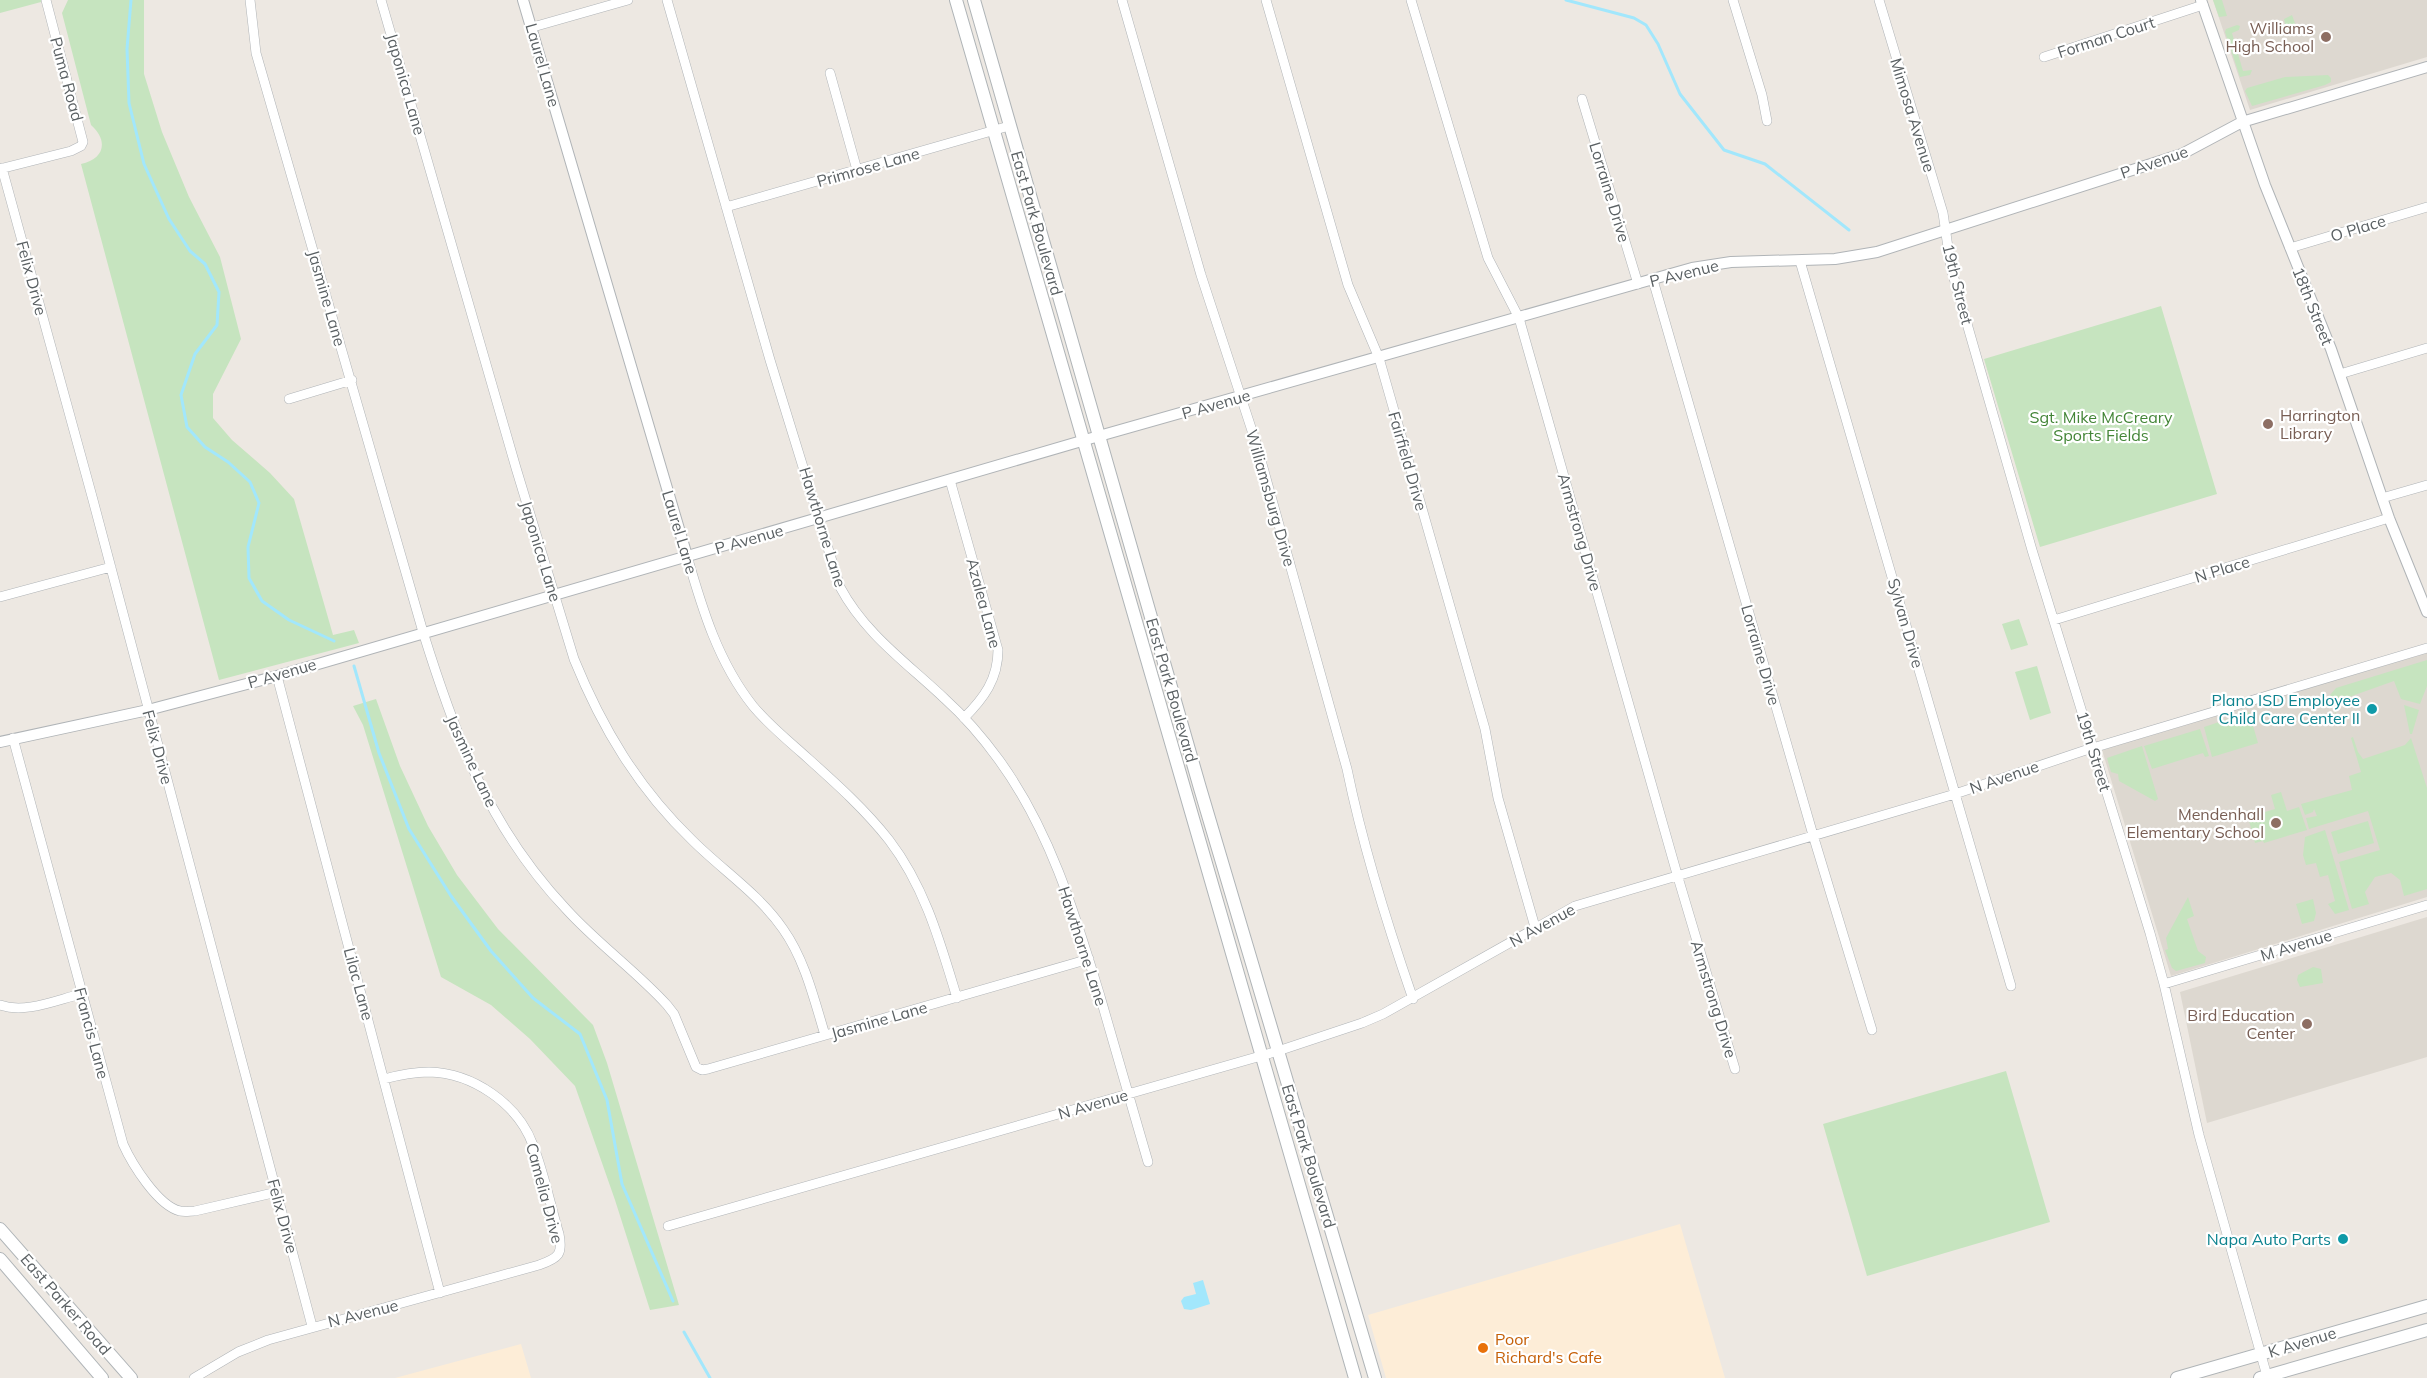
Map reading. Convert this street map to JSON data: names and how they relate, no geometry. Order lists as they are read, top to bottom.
{
  "streets": {
    "main road": ["East Park Boulevard", "East Parker Road", "K Avenue"],
    "street": [
      "Forman Court",
      "Laurel Lane",
      "Puma Road",
      "Japonica Lane",
      "Mimosa Avenue",
      "P Avenue",
      "Primrose Lane",
      "Lorraine Drive",
      "O Place",
      "Felix Drive",
      "19th Street",
      "Jasmine Lane",
      "18th Street",
      "Fairfield Drive",
      "Williamsburg Drive",
      "Hawthorne Lane",
      "Armstrong Drive",
      "N Place",
      "Azalea Lane",
      "Sylvan Drive",
      "N Avenue",
      "M Avenue",
      "Lilac Lane",
      "Francis Lane",
      "Camelia Drive"
    ]
  },
  "crossings": [
    ["Forman Court", "18th Street"],
    ["Laurel Lane", "P Avenue"],
    ["Laurel Lane", "Jasmine Lane"],
    ["Puma Road", "Felix Drive"],
    ["Japonica Lane", "P Avenue"],
    ["Japonica Lane", "Jasmine Lane"],
    ["Mimosa Avenue", "P Avenue"],
    ["Mimosa Avenue", "19th Street"],
    ["P Avenue", "Lorraine Drive"],
    ["P Avenue", "East Park Boulevard"],
    ["P Avenue", "Felix Drive"],
    ["P Avenue", "19th Street"],
    ["P Avenue", "Jasmine Lane"],
    ["P Avenue", "18th Street"],
    ["P Avenue", "Fairfield Drive"],
    ["P Avenue", "Williamsburg Drive"],
    ["P Avenue", "Hawthorne Lane"],
    ["P Avenue", "Armstrong Drive"],
    ["P Avenue", "Azalea Lane"],
    ["P Avenue", "Sylvan Drive"],
    ["P Avenue", "Lilac Lane"],
    ["P Avenue", "Francis Lane"],
    ["Primrose Lane", "East Park Boulevard"],
    ["Primrose Lane", "Hawthorne Lane"],
    ["Lorraine Drive", "N Avenue"],
    ["East Park Boulevard", "N Avenue"],
    ["O Place", "18th Street"],
    ["Felix Drive", "N Avenue"],
    ["Felix Drive", "Francis Lane"],
    ["19th Street", "N Place"],
    ["19th Street", "N Avenue"],
    ["19th Street", "M Avenue"],
    ["19th Street", "K Avenue"],
    ["Jasmine Lane", "Hawthorne Lane"],
    ["18th Street", "N Place"],
    ["Fairfield Drive", "N Avenue"],
    ["Williamsburg Drive", "N Avenue"],
    ["Hawthorne Lane", "Azalea Lane"],
    ["Hawthorne Lane", "N Avenue"],
    ["Armstrong Drive", "N Avenue"],
    ["Sylvan Drive", "N Avenue"],
    ["N Avenue", "Lilac Lane"],
    ["N Avenue", "Camelia Drive"],
    ["Lilac Lane", "Camelia Drive"]
  ],
  "parks": ["Sgt. Mike McCreary Sports Fields"],
  "places": [
    "Williams High School",
    "Harrington Library",
    "Plano ISD Employee Child Care Center II",
    "Mendenhall Elementary School",
    "Bird Education Center",
    "Napa Auto Parts",
    "Poor Richard's Cafe"
  ]
}
